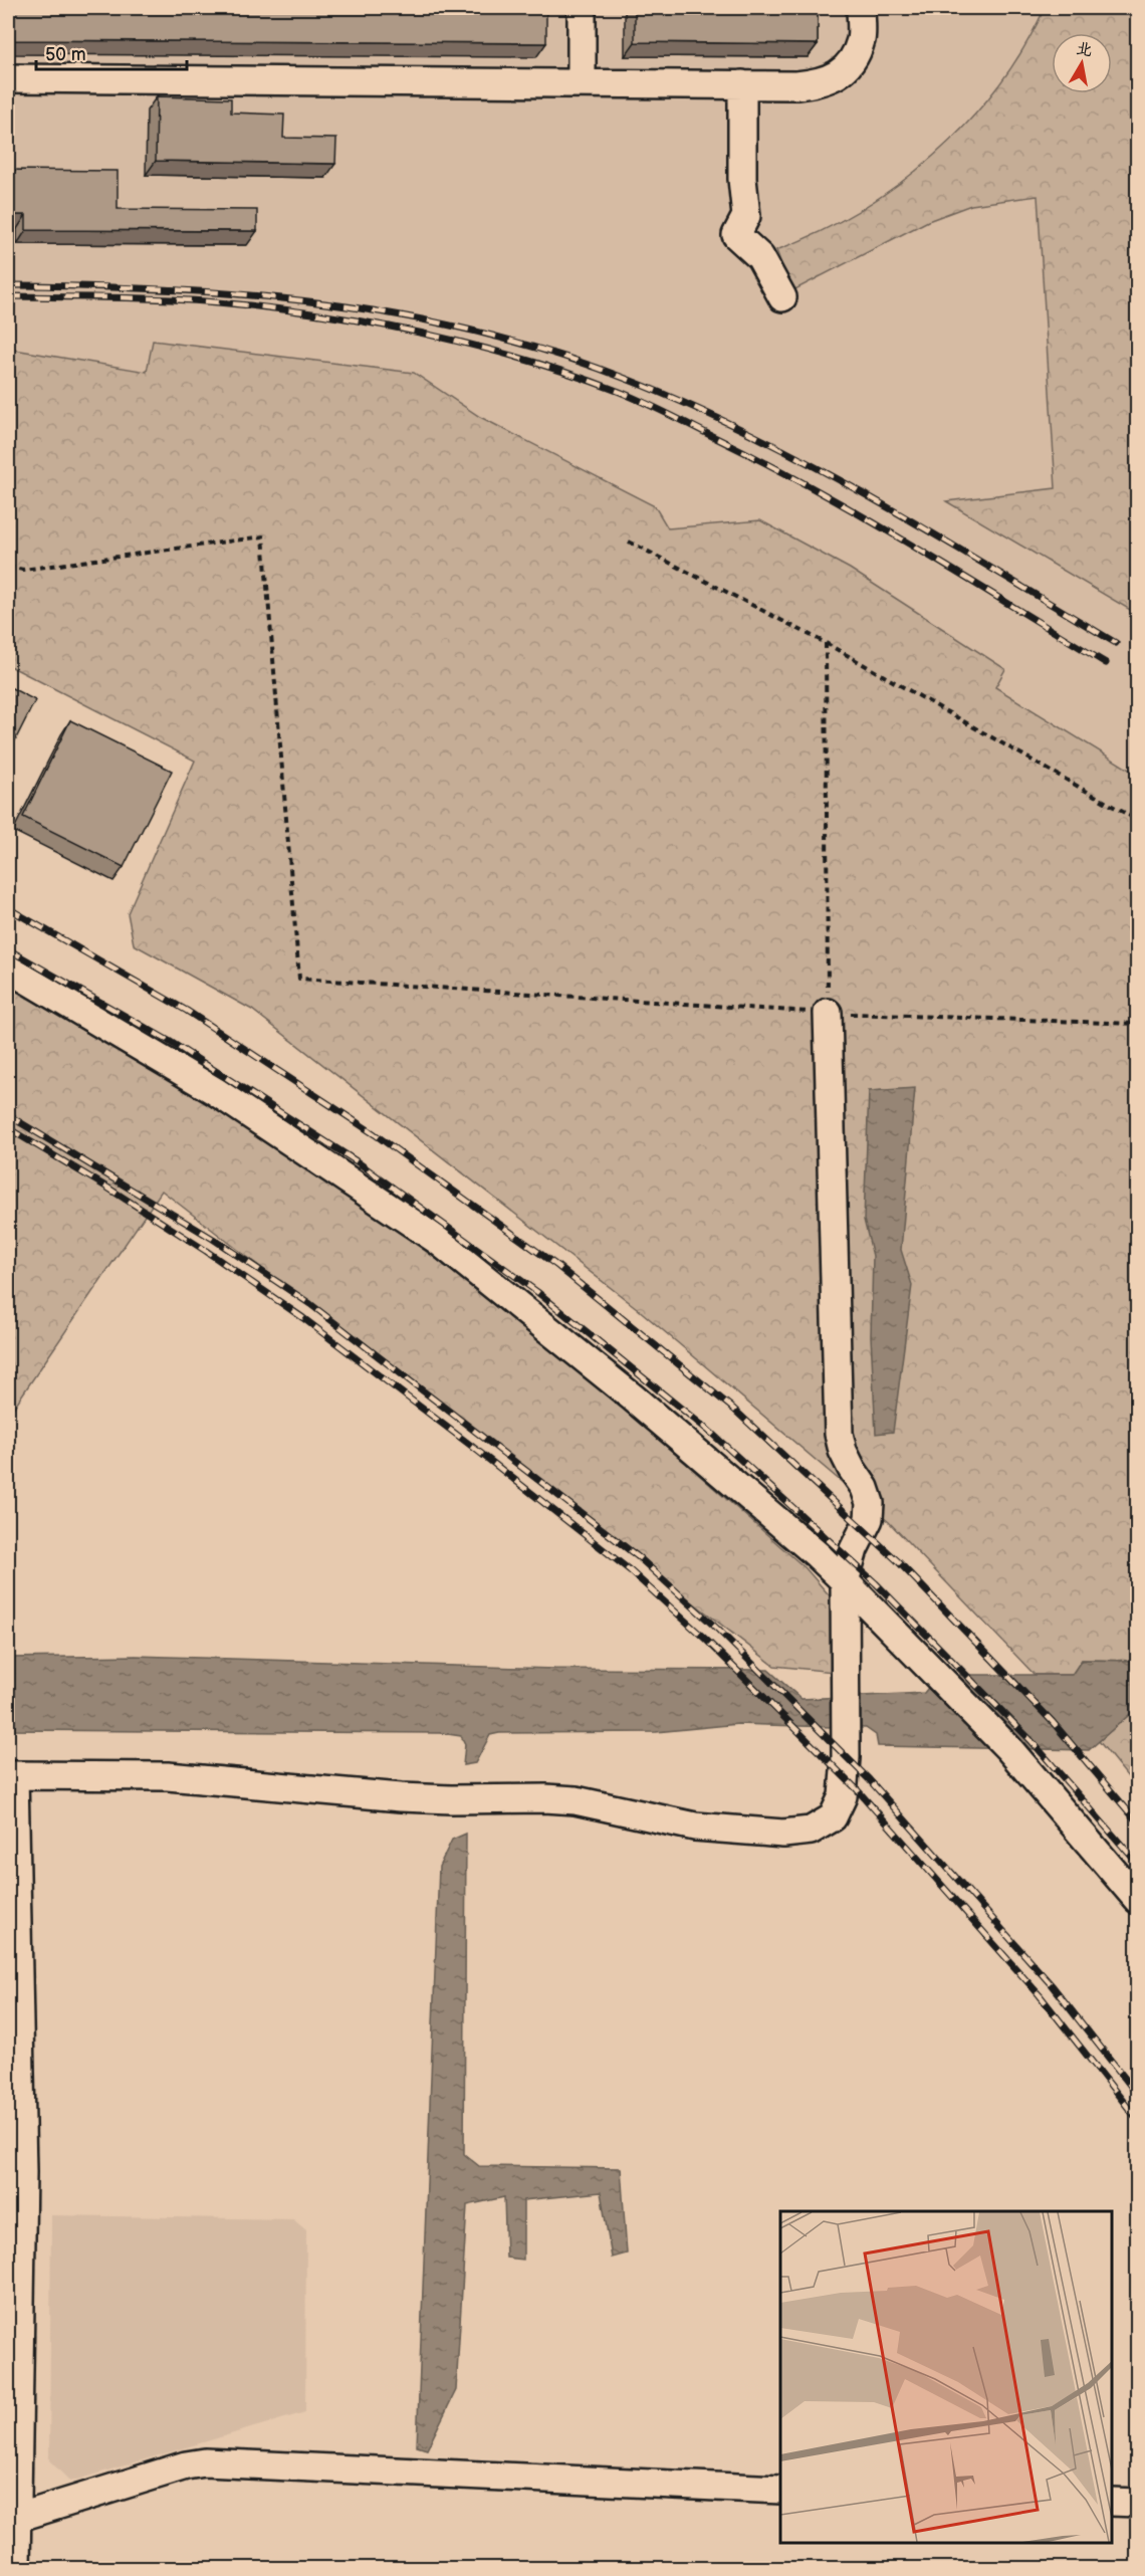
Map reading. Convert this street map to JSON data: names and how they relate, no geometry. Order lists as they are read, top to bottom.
{
  "scale_bar": "50 m",
  "north": "top"
}
